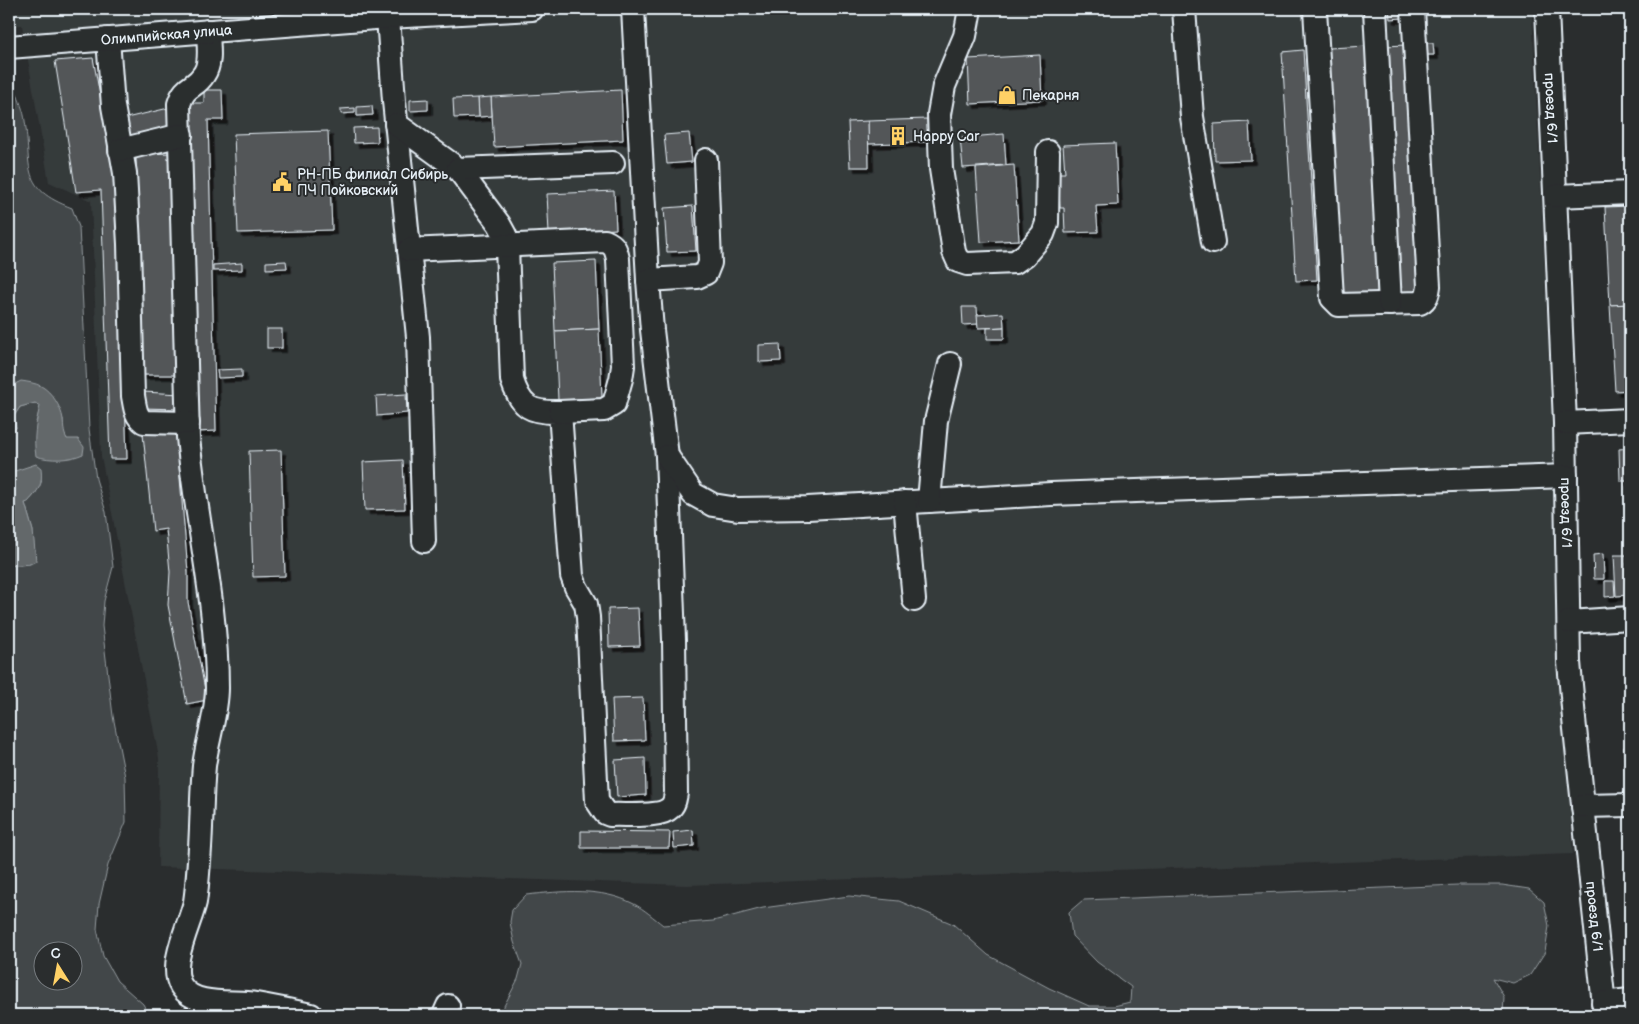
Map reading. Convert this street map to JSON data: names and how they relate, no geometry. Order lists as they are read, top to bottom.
{
  "streets": {
    "street": ["Олимпийская улица", "проезд 6/1"]
  },
  "places": {
    "shop": ["Пекарня"],
    "building": ["Happy Car"],
    "public building": ["РН-ПБ филиал Сибирь ПЧ Пойковский"]
  },
  "north": "top"
}
